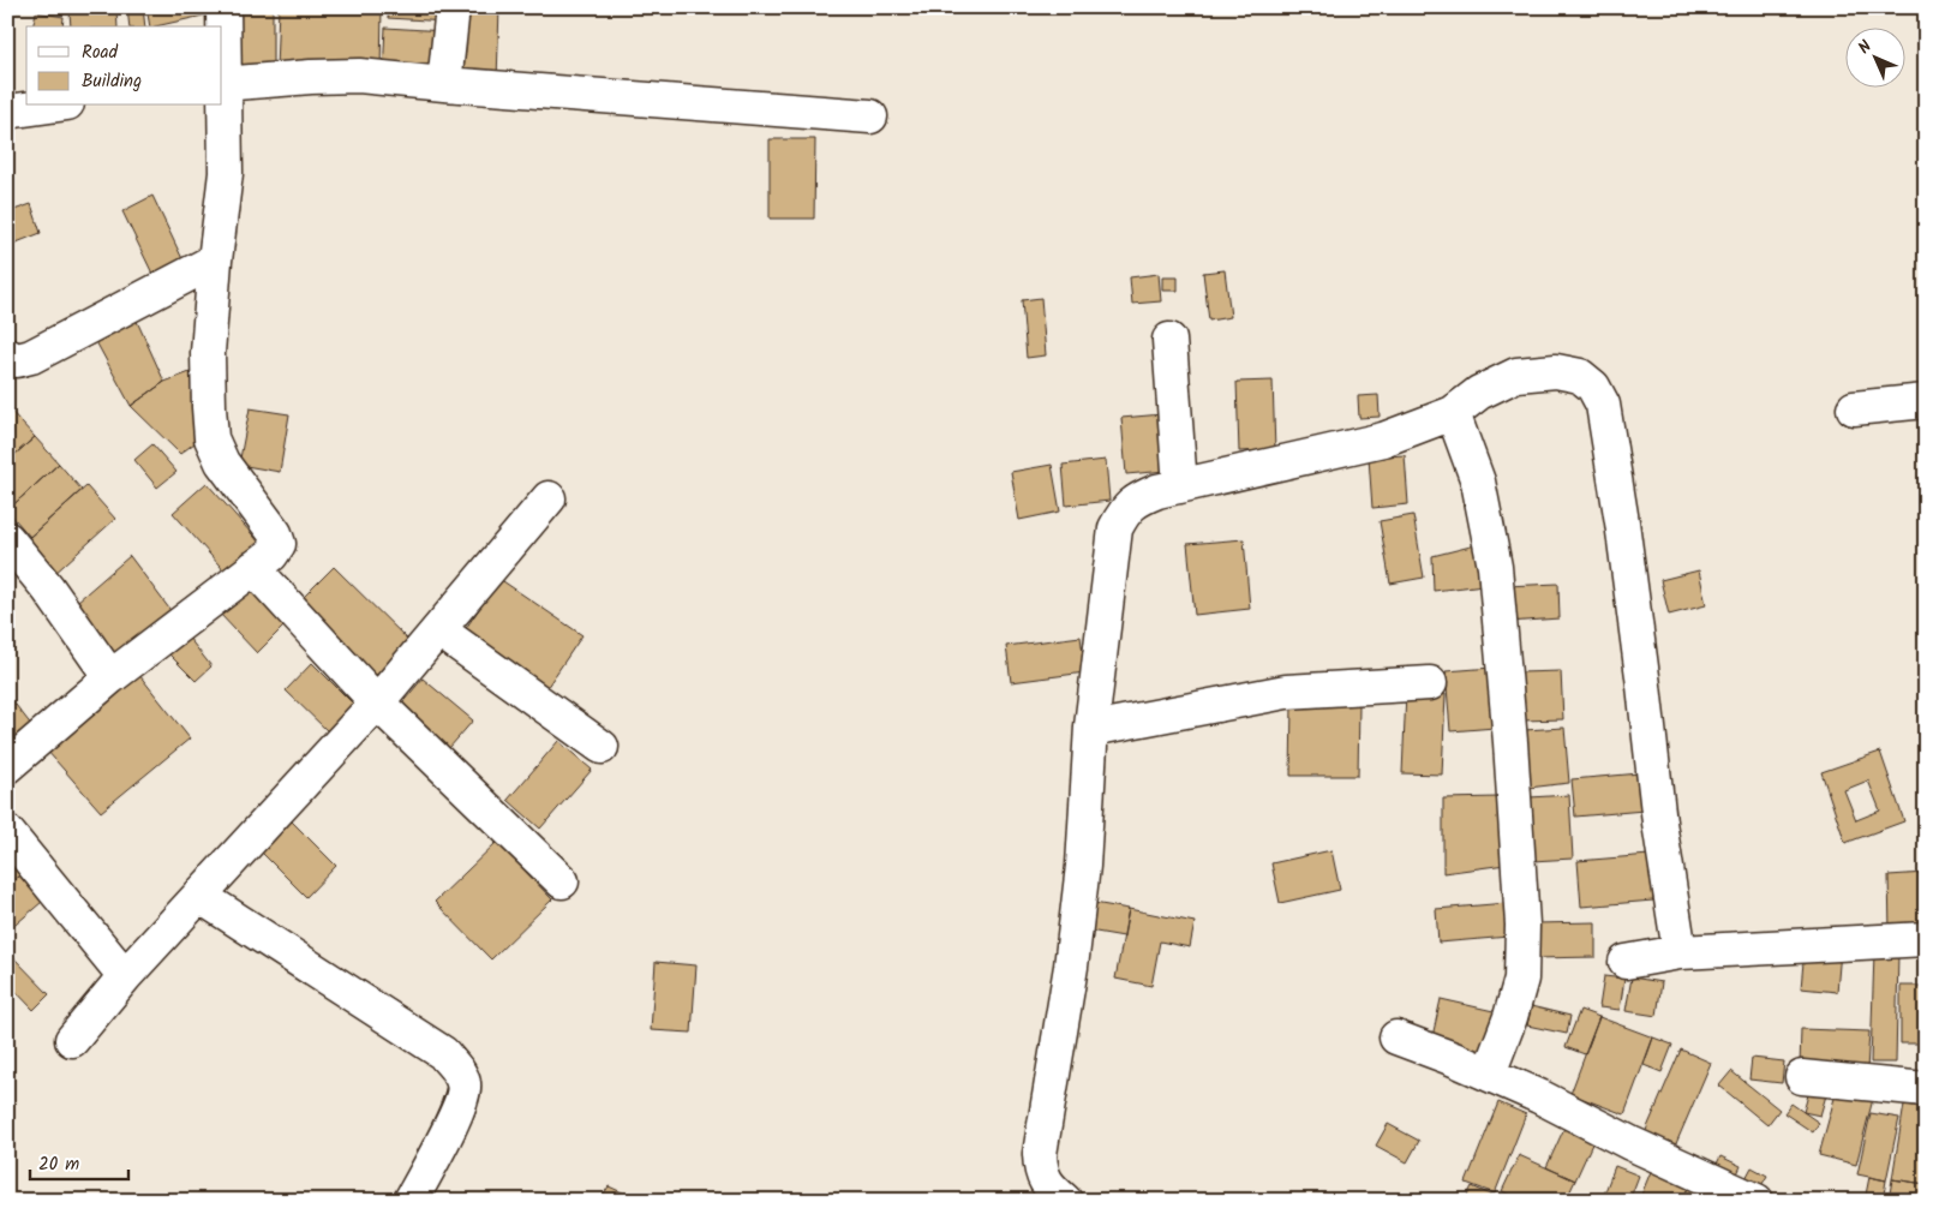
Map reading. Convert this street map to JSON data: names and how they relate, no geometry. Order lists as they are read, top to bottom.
{
  "legend": ["Road", "Building"],
  "scale_bar": "20 m",
  "north": "top left"
}
